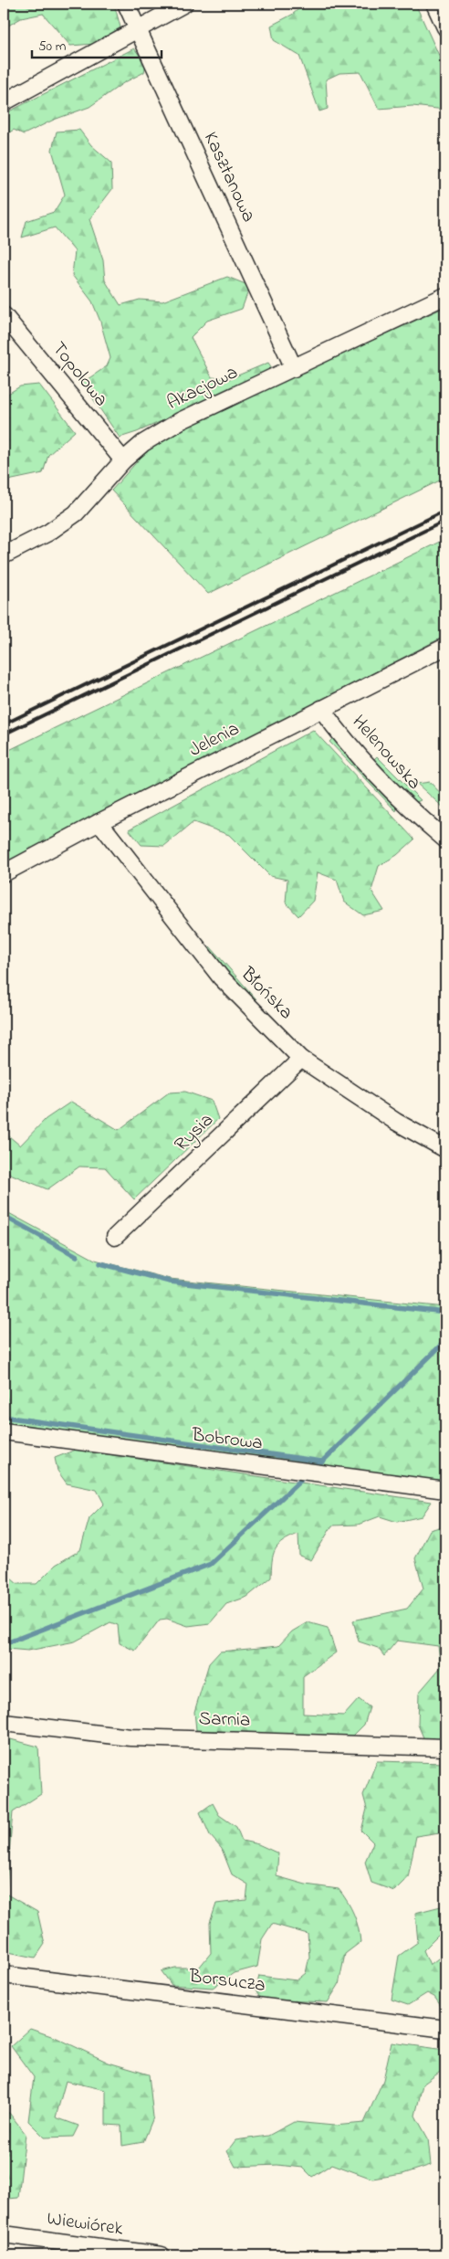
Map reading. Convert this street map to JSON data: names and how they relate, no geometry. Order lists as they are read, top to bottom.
{
  "streets": {
    "street": [
      "Kasztanowa",
      "Topolowa",
      "Akacjowa",
      "Jelenia",
      "Helenowska",
      "Błońska",
      "Rysia",
      "Bobrowa",
      "Sarnia",
      "Borsucza",
      "Wiewiórek"
    ]
  },
  "crossings": [
    ["Kasztanowa", "Akacjowa"],
    ["Topolowa", "Akacjowa"],
    ["Jelenia", "Helenowska"],
    ["Jelenia", "Błońska"],
    ["Błońska", "Rysia"]
  ],
  "scale_bar": "50 m"
}
